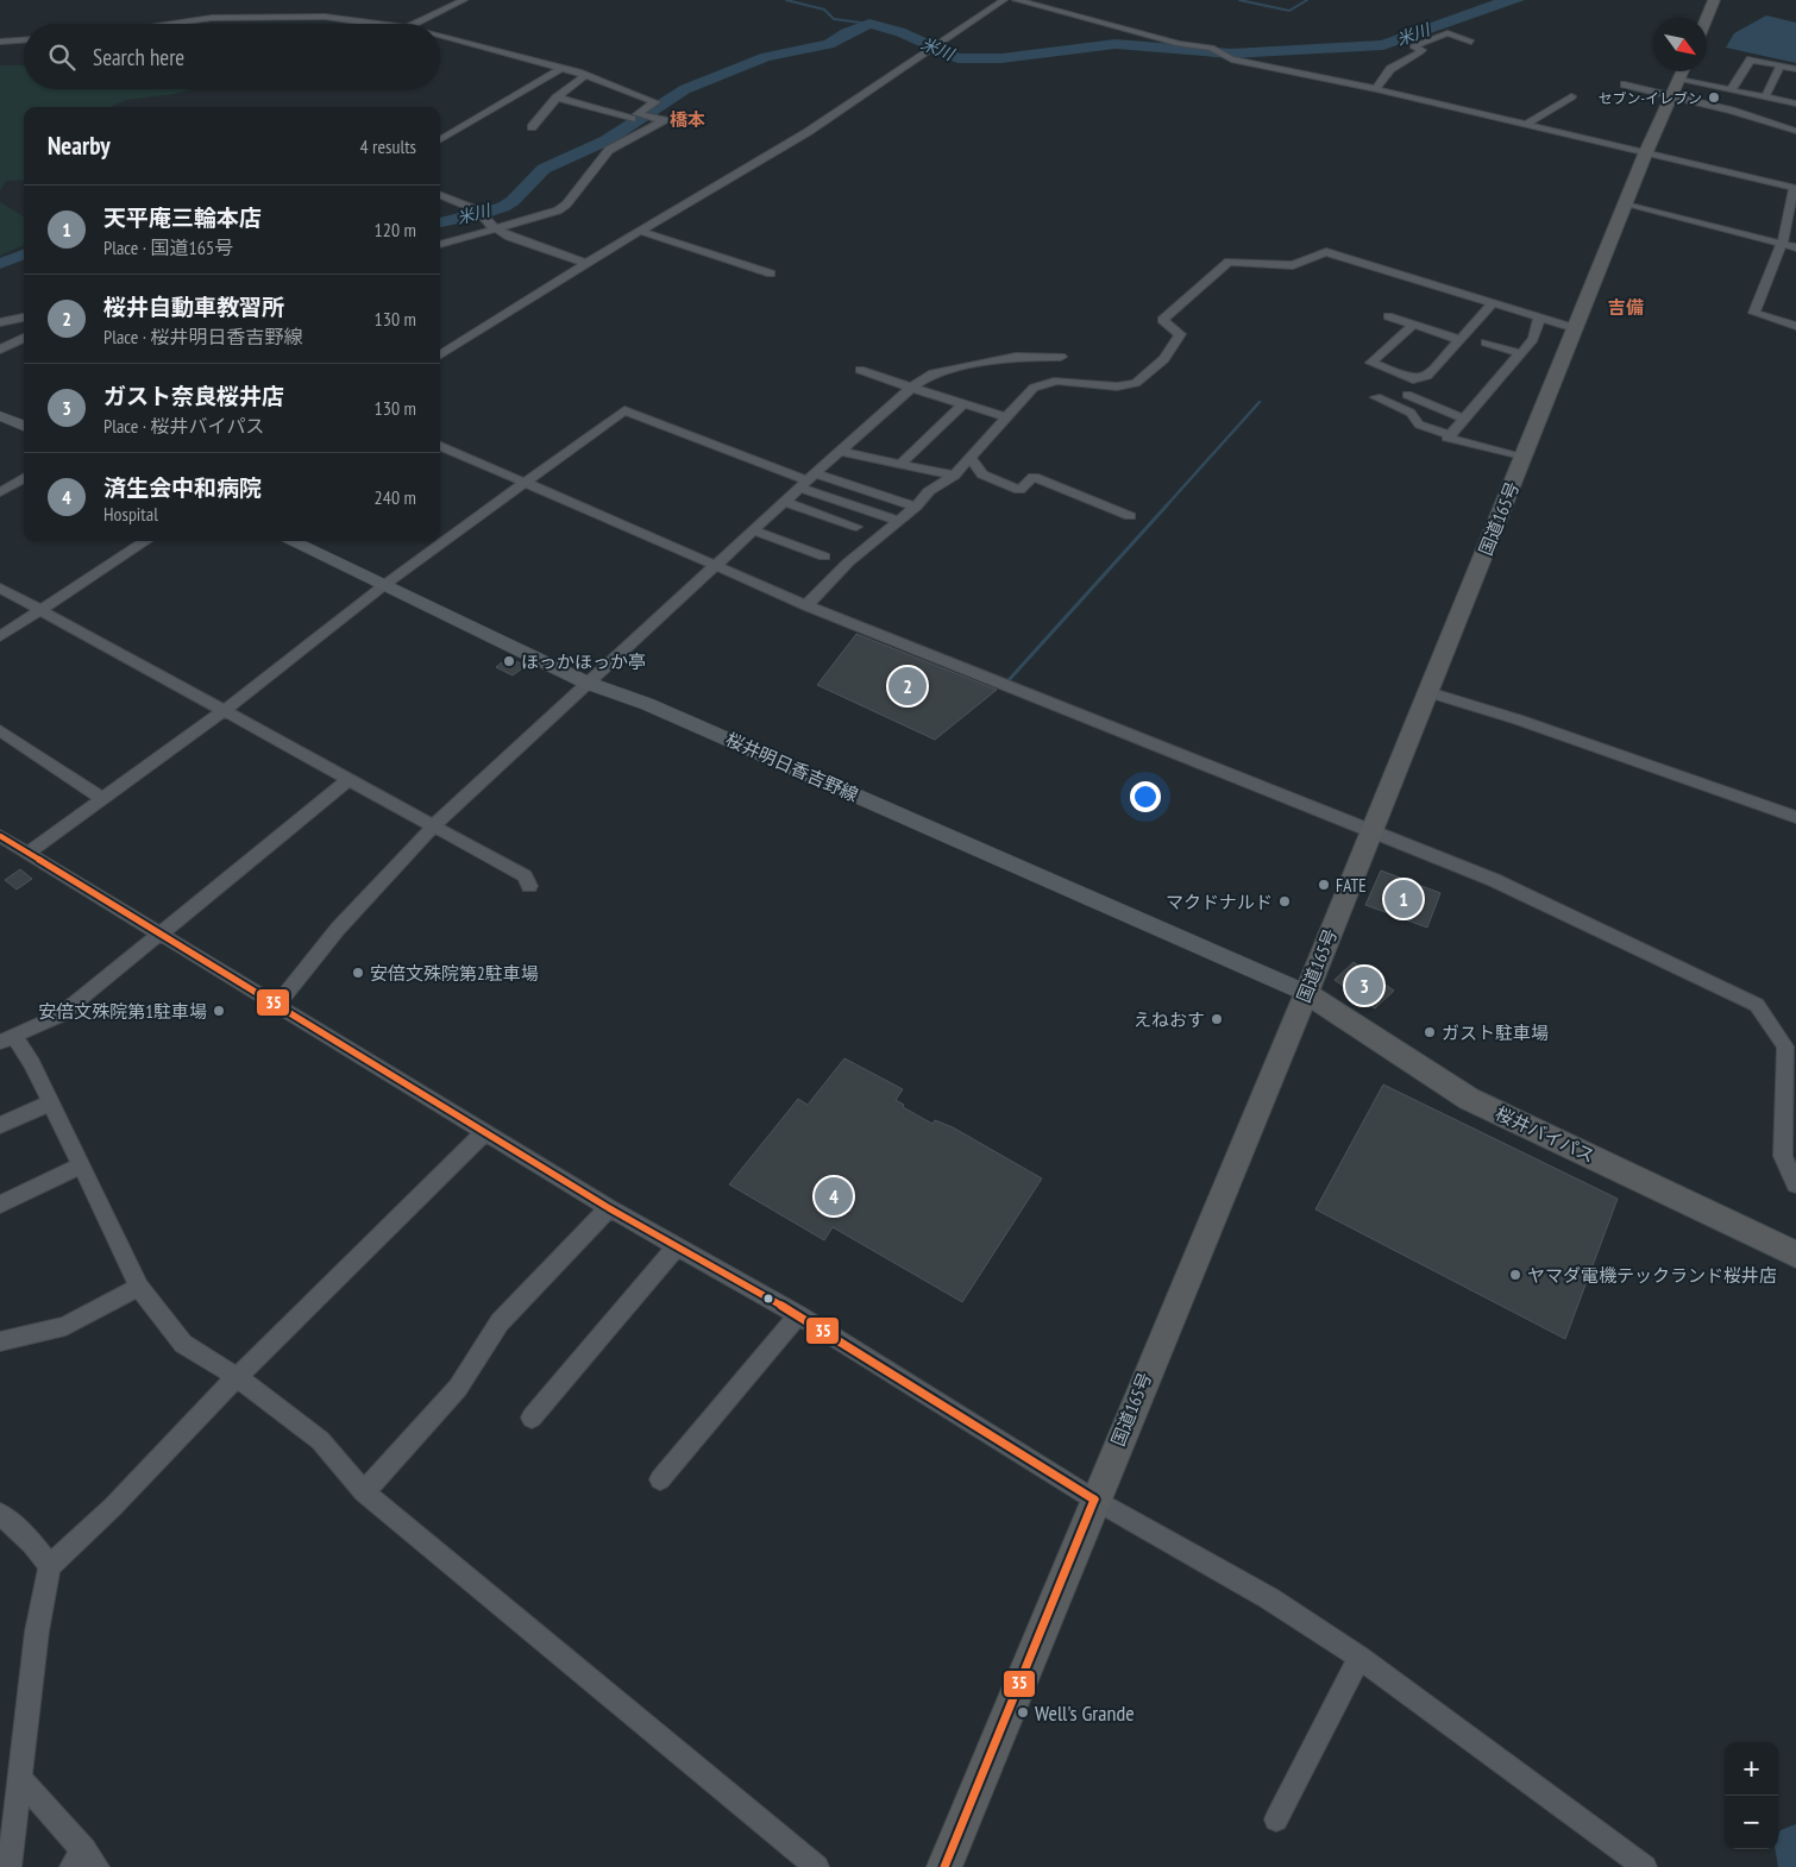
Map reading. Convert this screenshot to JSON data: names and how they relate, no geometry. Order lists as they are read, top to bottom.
{
  "streets": {
    "highway": ["国道165号", "桜井バイパス"],
    "main road": ["桜井明日香吉野線"]
  },
  "crossings": [
    ["国道165号", "桜井明日香吉野線"],
    ["国道165号", "桜井バイパス"],
    ["桜井明日香吉野線", "桜井バイパス"]
  ],
  "districts": ["橋本", "吉備"],
  "water": ["米川"],
  "places": [
    "セブン-イレブン",
    "ほっかほっか亭",
    "FATE",
    "マクドナルド",
    "安倍文殊院第2駐車場",
    "安倍文殊院第1駐車場",
    "えねおす",
    "ガスト駐車場",
    "ヤマダ電機テックランド桜井店",
    "Well's Grande"
  ],
  "lines": ["transit line 35"],
  "north": "bottom right",
  "page": {
    "search": "Search here",
    "heading": ["Nearby", "4 results"],
    "list": [
      {
        "mark": "1",
        "name": "天平庵三輪本店",
        "note": "Place · 国道165号",
        "value": "120 m"
      },
      {
        "mark": "2",
        "name": "桜井自動車教習所",
        "note": "Place · 桜井明日香吉野線",
        "value": "130 m"
      },
      {
        "mark": "3",
        "name": "ガスト奈良桜井店",
        "note": "Place · 桜井バイパス",
        "value": "130 m"
      },
      {
        "mark": "4",
        "name": "済生会中和病院",
        "note": "Hospital",
        "value": "240 m"
      }
    ],
    "pins": [
      "2",
      "1",
      "3",
      "4"
    ],
    "map_buttons": ["+", "−"]
  }
}
